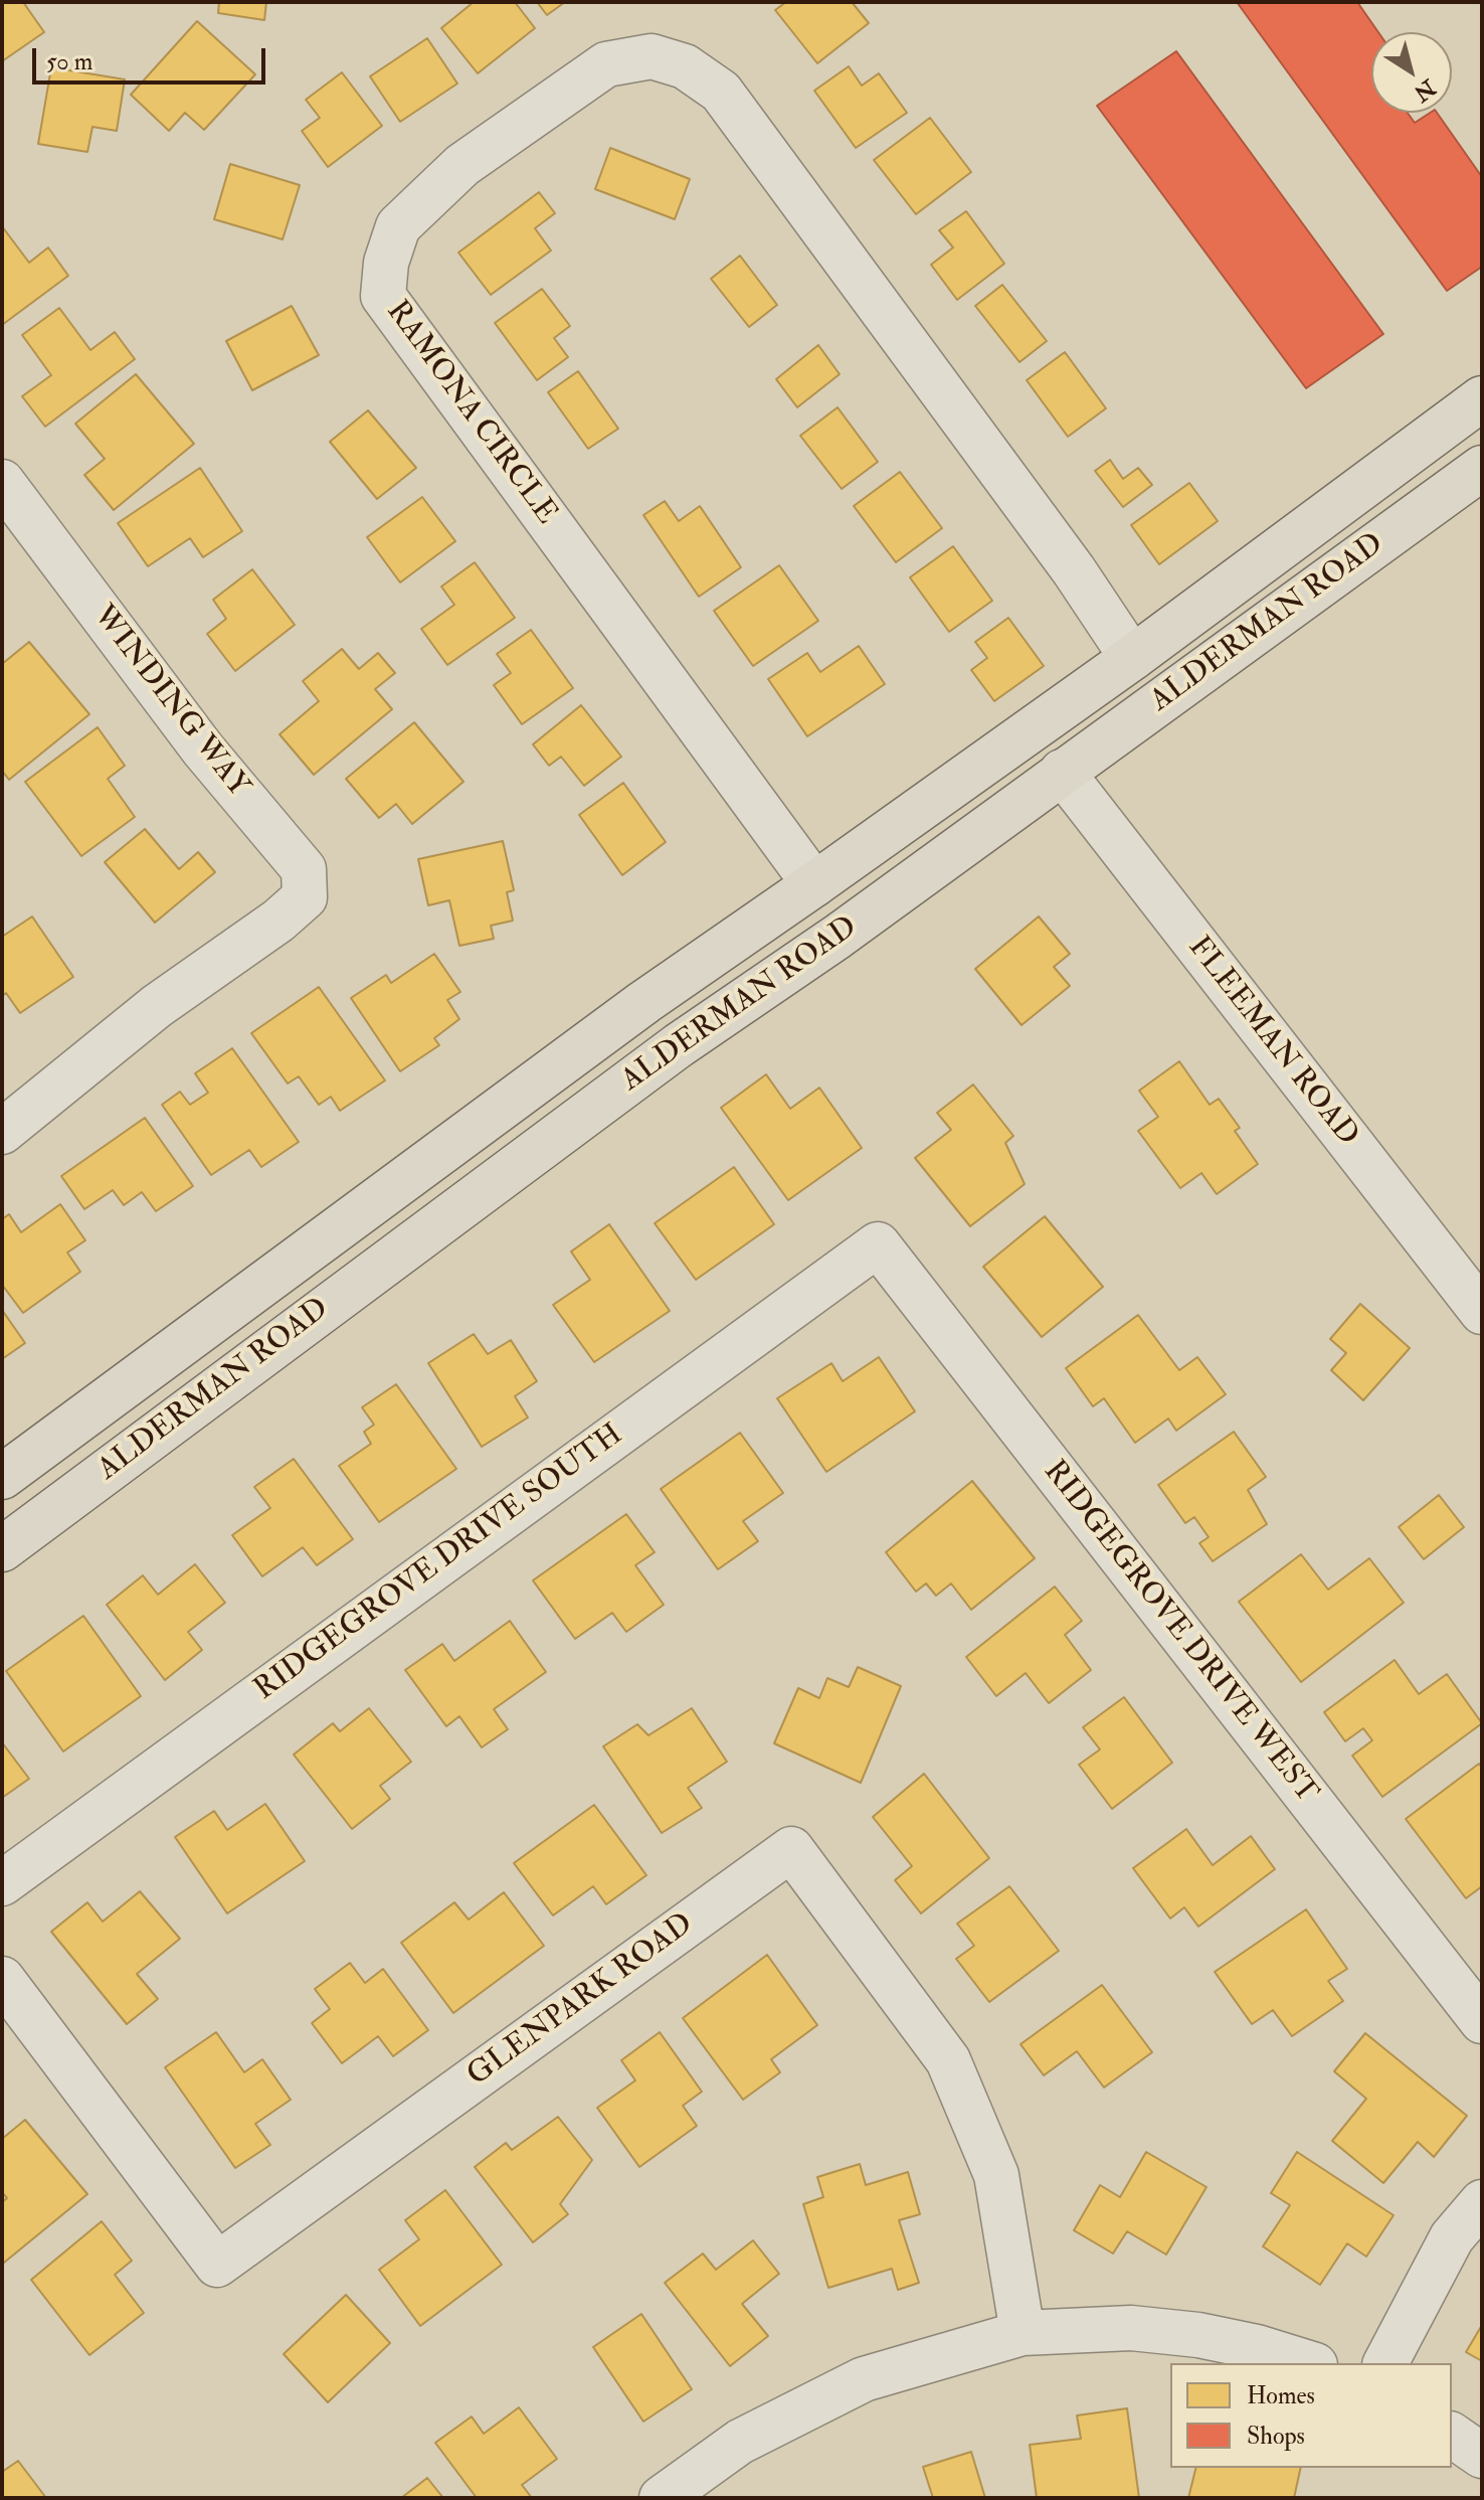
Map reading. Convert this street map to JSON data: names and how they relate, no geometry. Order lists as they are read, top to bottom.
{
  "streets": {
    "main road": ["ALDERMAN ROAD"],
    "street": [
      "RAMONA CIRCLE",
      "WINDING WAY",
      "FLEEMAN ROAD",
      "RIDGEGROVE DRIVE SOUTH",
      "RIDGEGROVE DRIVE WEST",
      "GLENPARK ROAD"
    ]
  },
  "crossings": [
    ["RAMONA CIRCLE", "ALDERMAN ROAD"],
    ["ALDERMAN ROAD", "FLEEMAN ROAD"],
    ["RIDGEGROVE DRIVE SOUTH", "RIDGEGROVE DRIVE WEST"]
  ],
  "legend": ["Homes", "Shops"],
  "scale_bar": "50 m",
  "north": "bottom right"
}
